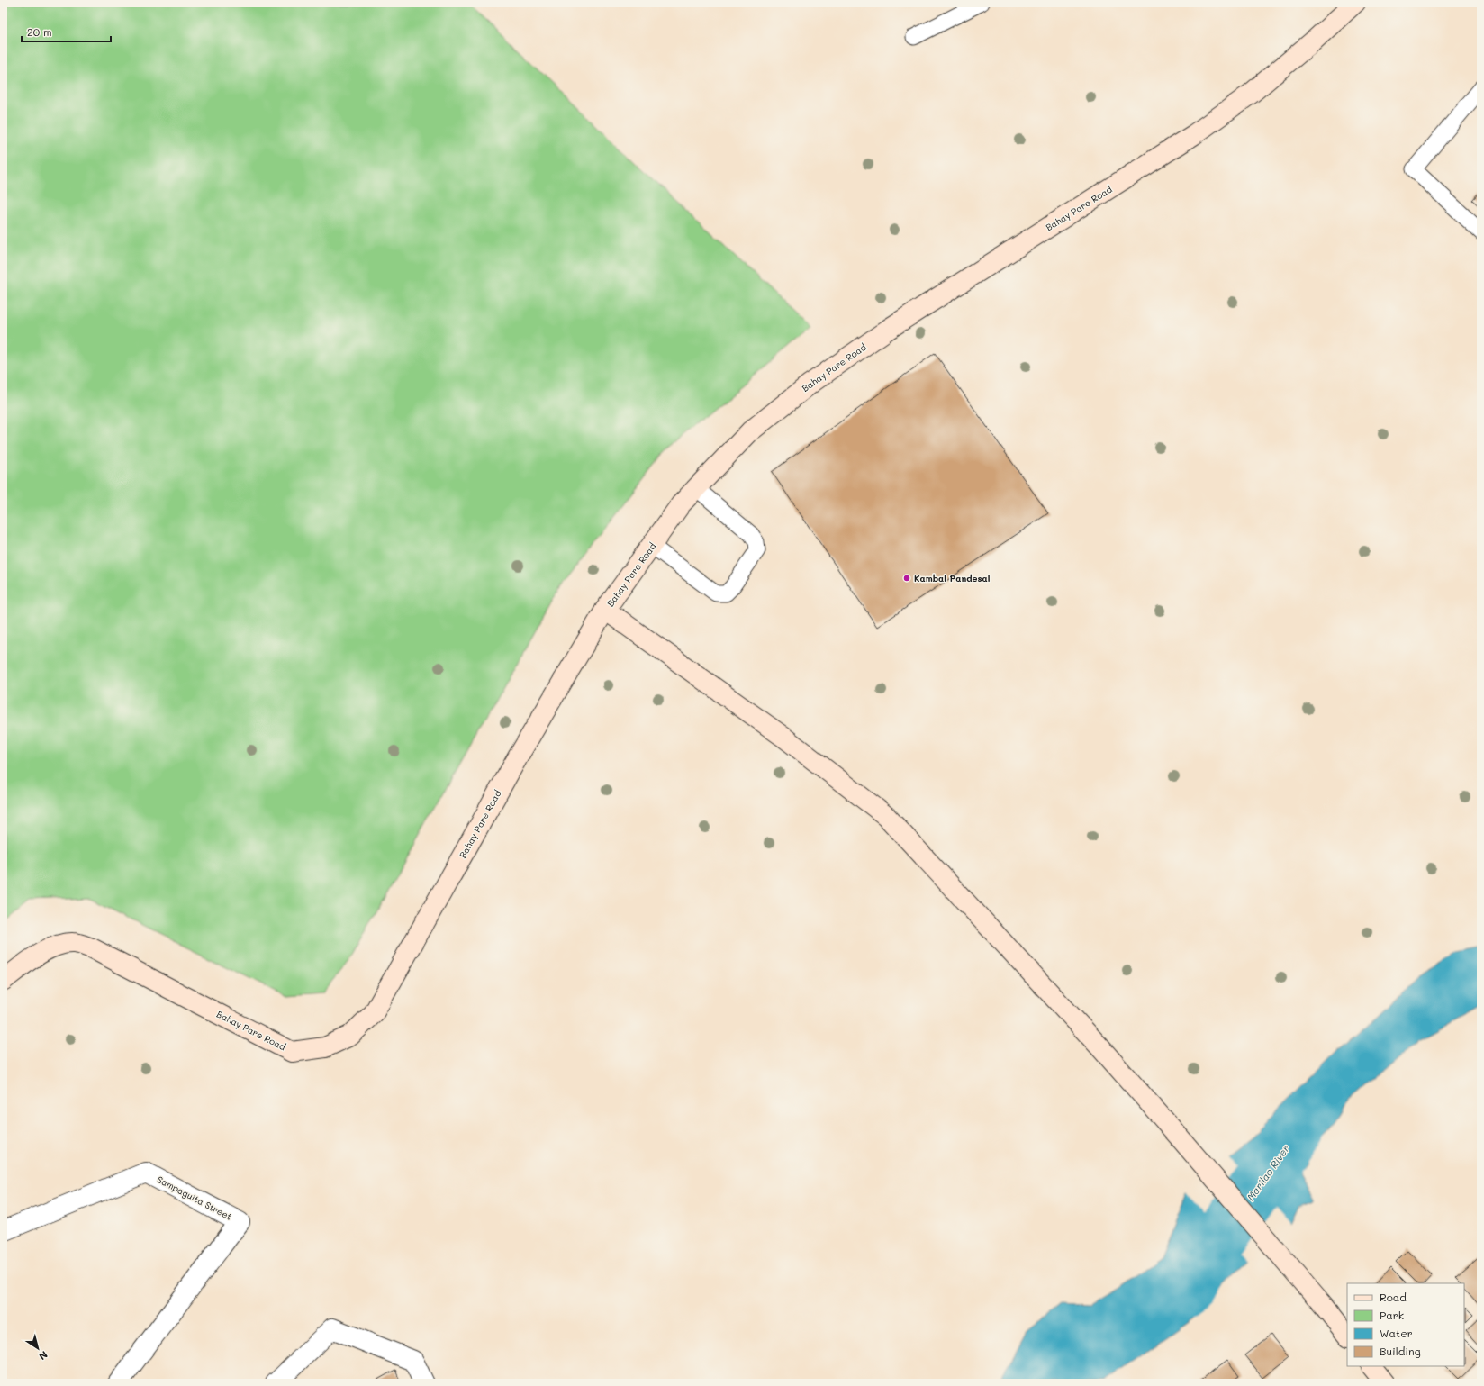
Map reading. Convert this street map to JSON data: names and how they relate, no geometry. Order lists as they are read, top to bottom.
{
  "streets": {
    "main road": ["Bahay Pare Road"],
    "street": ["Sampaguita Street"]
  },
  "water": ["Marilao River"],
  "places": ["Kambal Pandesal"],
  "legend": [
    "Road",
    "Park",
    "Water",
    "Building"
  ],
  "scale_bar": "20 m",
  "north": "bottom right"
}
